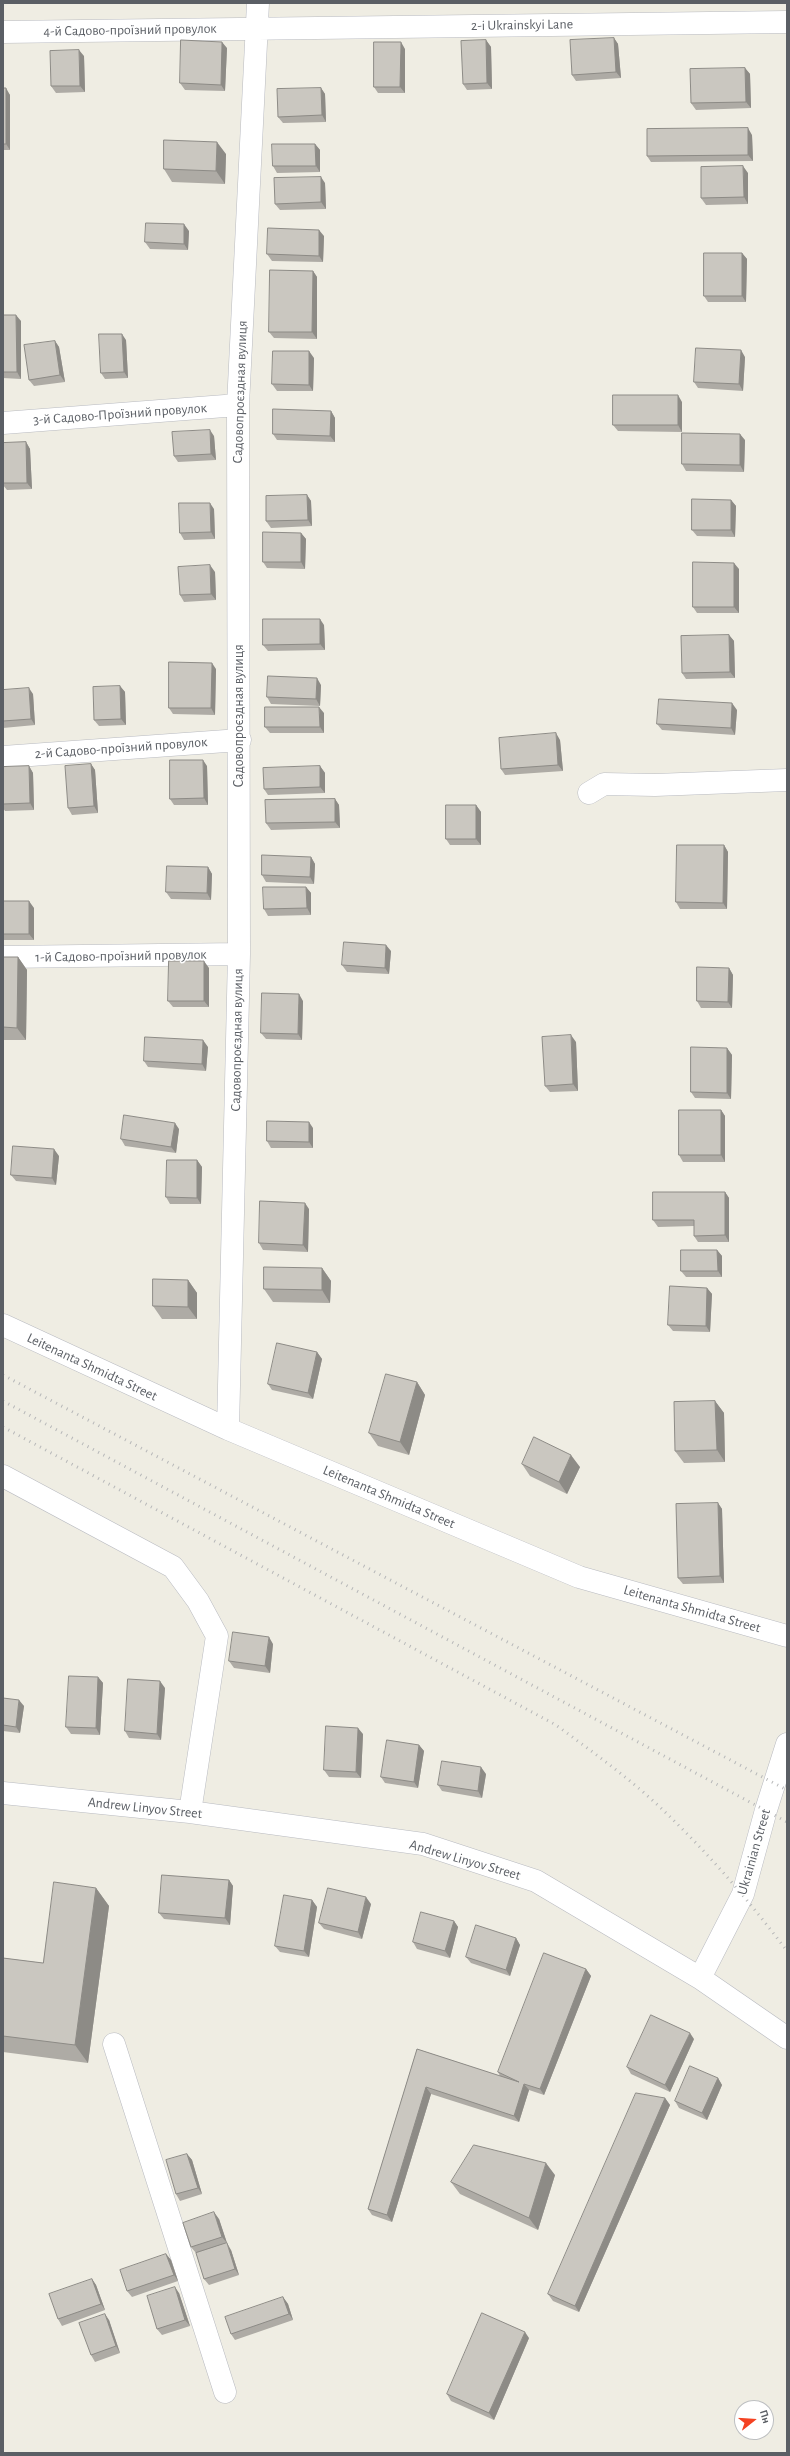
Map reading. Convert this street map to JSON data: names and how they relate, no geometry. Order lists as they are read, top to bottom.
{
  "streets": {
    "street": [
      "2-i Ukrainskyi Lane",
      "4-й Садово-проїзний провулок",
      "Садовопроєздная вулиця",
      "3-й Садово-Проїзний провулок",
      "2-й Садово-проїзний провулок",
      "1-й Садово-проїзний провулок",
      "Leitenanta Shmidta Street",
      "Andrew Linyov Street",
      "Ukrainian Street"
    ]
  },
  "crossings": [
    ["2-i Ukrainskyi Lane", "4-й Садово-проїзний провулок"],
    ["2-i Ukrainskyi Lane", "Садовопроєздная вулиця"],
    ["4-й Садово-проїзний провулок", "Садовопроєздная вулиця"],
    ["Садовопроєздная вулиця", "3-й Садово-Проїзний провулок"],
    ["Садовопроєздная вулиця", "2-й Садово-проїзний провулок"],
    ["Садовопроєздная вулиця", "1-й Садово-проїзний провулок"],
    ["Садовопроєздная вулиця", "Leitenanta Shmidta Street"],
    ["Andrew Linyov Street", "Ukrainian Street"]
  ],
  "north": "right"
}
